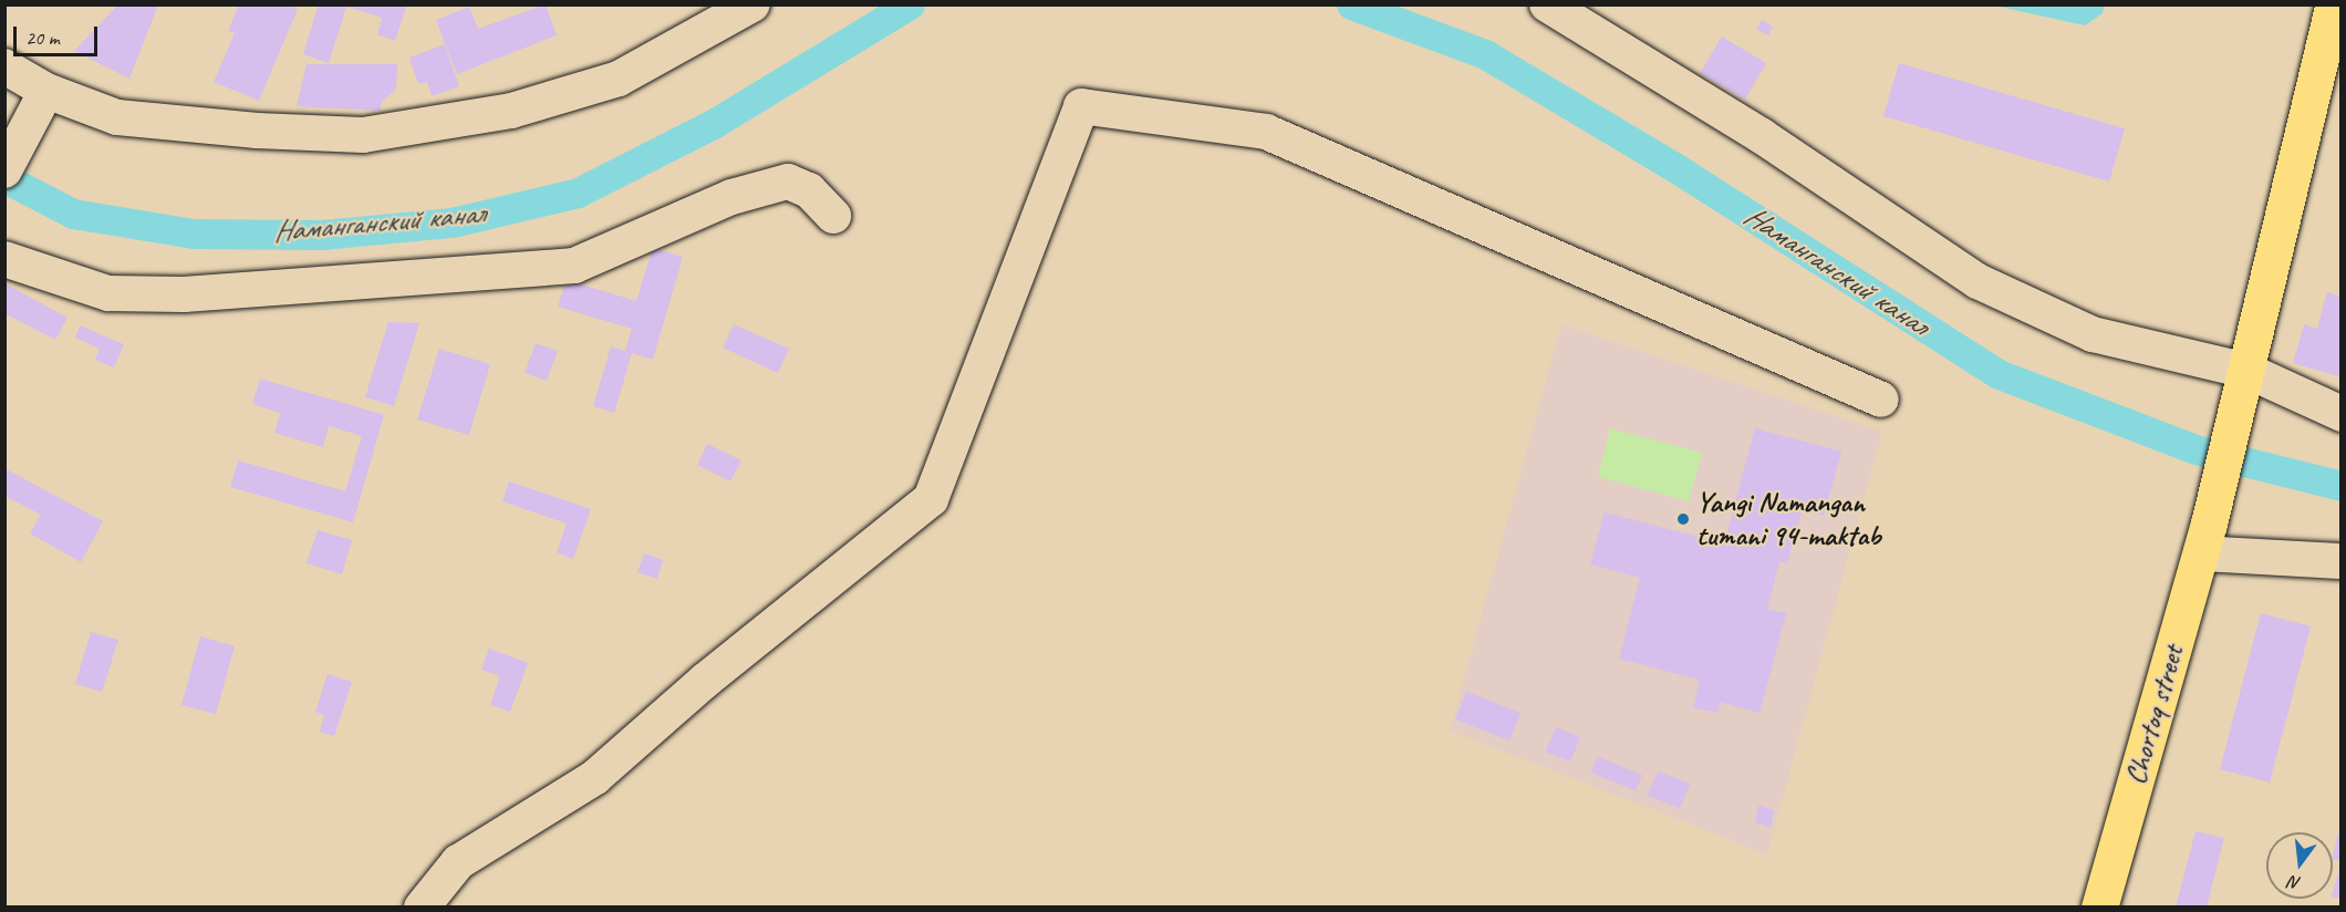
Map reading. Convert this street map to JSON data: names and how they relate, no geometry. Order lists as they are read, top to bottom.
{
  "streets": {
    "main road": ["Chortoq street"]
  },
  "water": ["Наманганский канал"],
  "places": ["Yangi Namangan tumani 94-maktab"],
  "scale_bar": "20 m",
  "north": "bottom"
}
